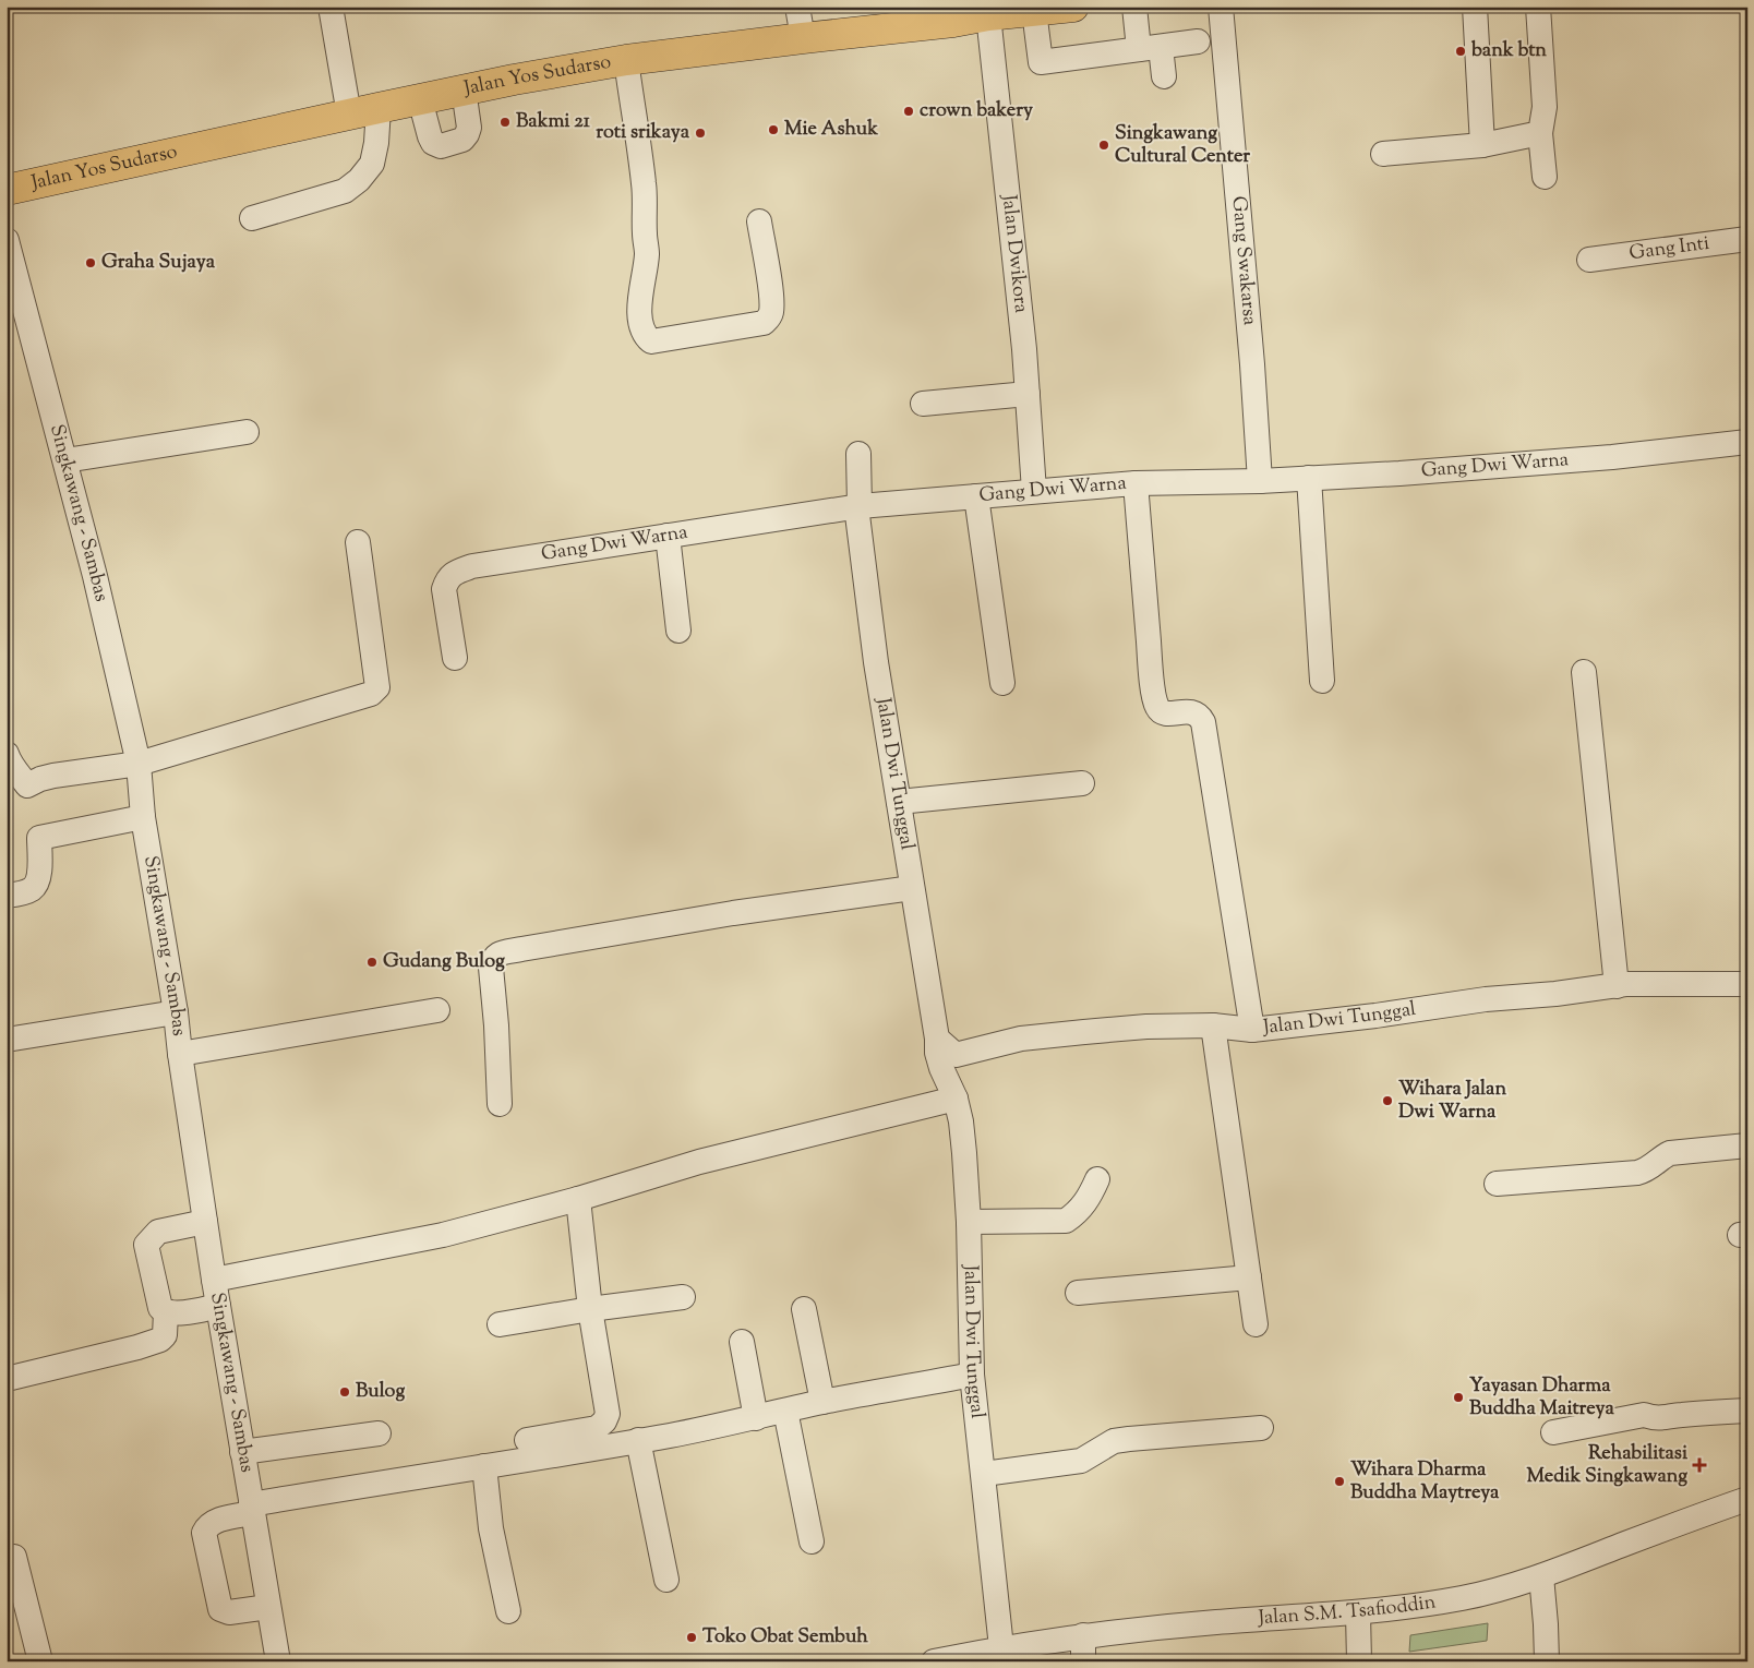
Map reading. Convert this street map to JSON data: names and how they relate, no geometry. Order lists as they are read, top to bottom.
{
  "streets": {
    "main road": ["Jalan Yos Sudarso"],
    "street": [
      "Gang Inti",
      "Jalan Dwikora",
      "Gang Swakarsa",
      "Gang Dwi Warna",
      "Singkawang - Sambas",
      "Jalan Dwi Tunggal",
      "Jalan S.M. Tsafioddin"
    ]
  },
  "crossings": [
    ["Jalan Yos Sudarso", "Jalan Dwikora"],
    ["Jalan Dwikora", "Gang Dwi Warna"],
    ["Gang Swakarsa", "Gang Dwi Warna"],
    ["Gang Dwi Warna", "Jalan Dwi Tunggal"],
    ["Jalan Dwi Tunggal", "Jalan S.M. Tsafioddin"]
  ],
  "places": {
    "other": [
      "bank btn",
      "crown bakery",
      "Bakmi 21",
      "Mie Ashuk",
      "roti srikaya",
      "Singkawang Cultural Center",
      "Graha Sujaya",
      "Gudang Bulog",
      "Wihara Jalan Dwi Warna",
      "Bulog",
      "Yayasan Dharma Buddha Maitreya",
      "Wihara Dharma Buddha Maytreya",
      "Toko Obat Sembuh"
    ],
    "health": ["Rehabilitasi Medik Singkawang"]
  }
}
